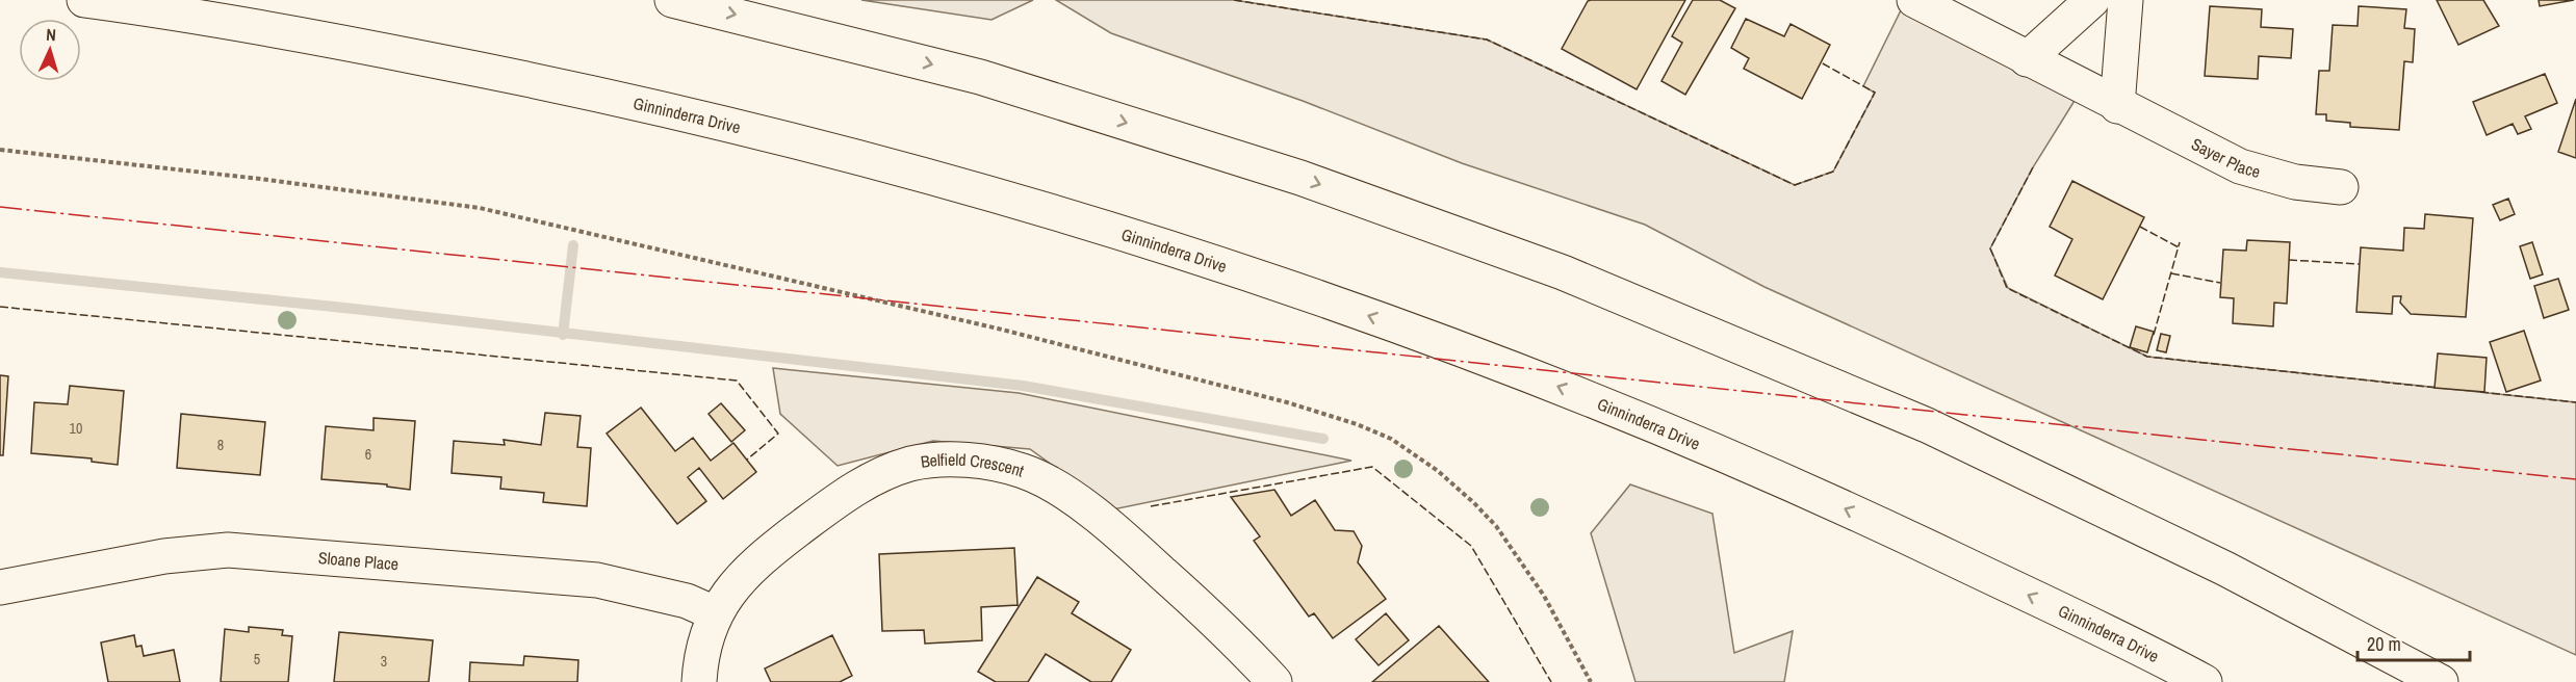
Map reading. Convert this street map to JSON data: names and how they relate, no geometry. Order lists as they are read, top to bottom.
{
  "streets": {
    "main road": [
      "Ginninderra Drive",
      "Sayer Place",
      "Belfield Crescent",
      "Sloane Place"
    ]
  },
  "crossings": [
    ["Belfield Crescent", "Sloane Place"]
  ],
  "house_numbers": [
    "10",
    "8",
    "6",
    "5",
    "3"
  ],
  "scale_bar": "20 m",
  "north": "top"
}
